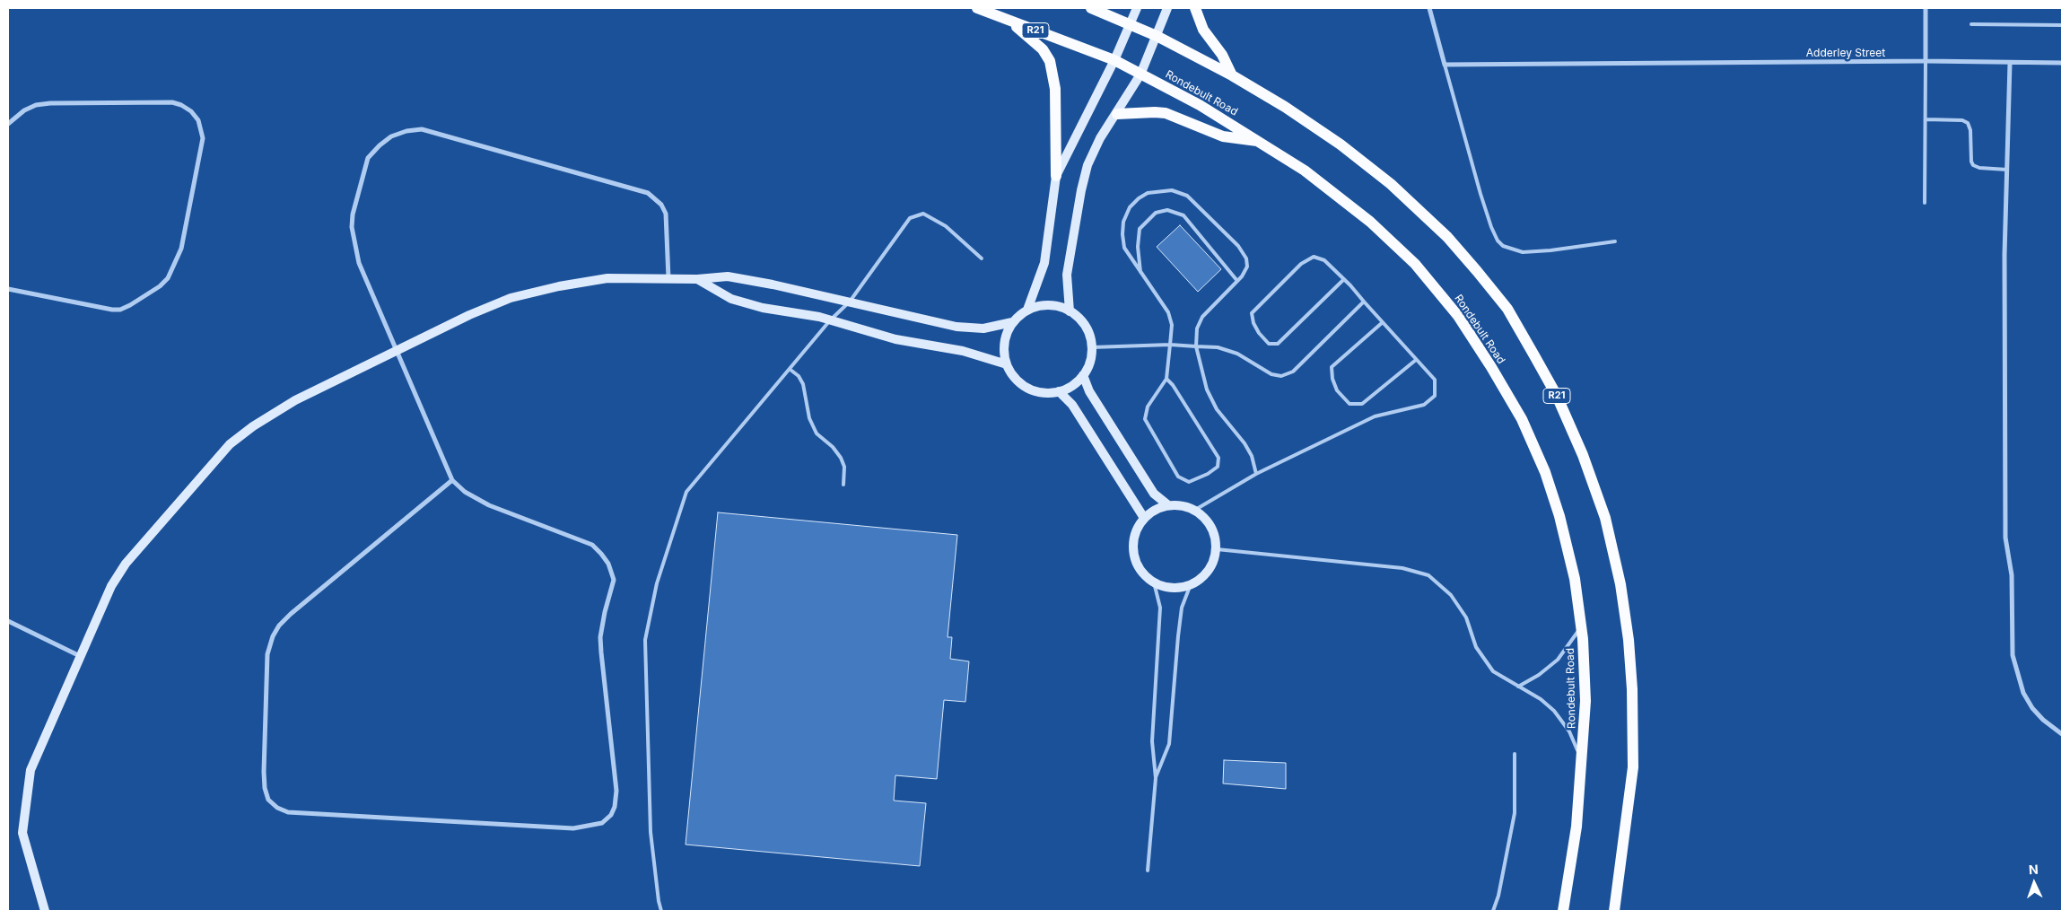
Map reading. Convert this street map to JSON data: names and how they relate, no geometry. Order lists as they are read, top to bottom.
{
  "streets": {
    "main road": ["R21", "Rondebult Road"],
    "street": ["Adderley Street"]
  },
  "north": "top"
}
